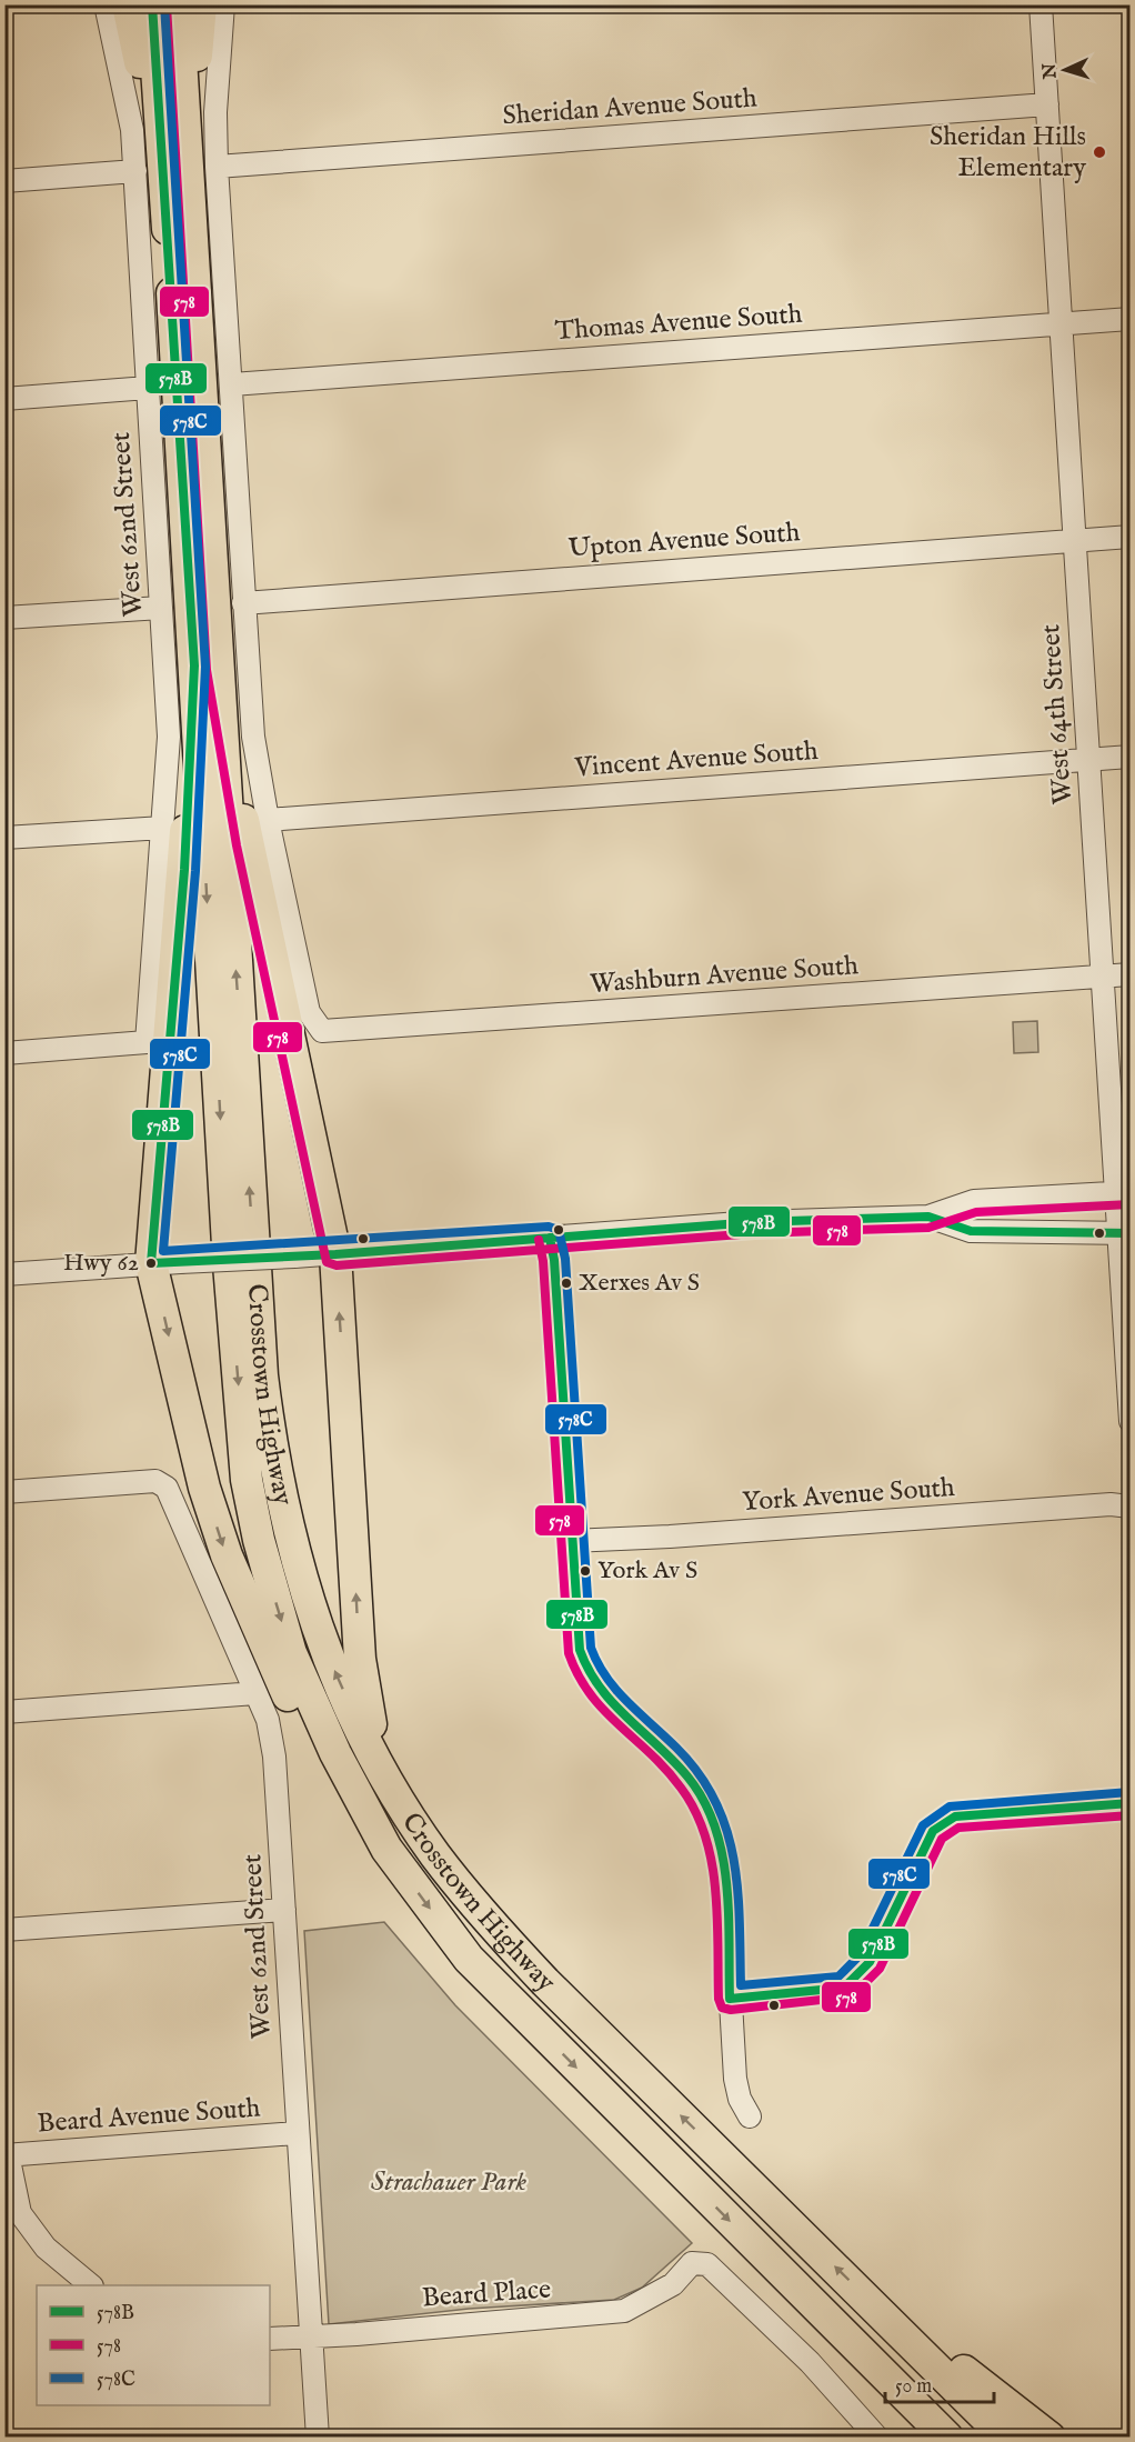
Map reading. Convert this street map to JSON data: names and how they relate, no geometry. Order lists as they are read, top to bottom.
{
  "streets": {
    "highway": ["Crosstown Highway"],
    "street": [
      "Sheridan Avenue South",
      "Thomas Avenue South",
      "West 62nd Street",
      "Upton Avenue South",
      "West 64th Street",
      "Vincent Avenue South",
      "Washburn Avenue South",
      "York Avenue South",
      "Beard Avenue South",
      "Beard Place"
    ]
  },
  "crossings": [
    ["Sheridan Avenue South", "West 64th Street"],
    ["Thomas Avenue South", "West 64th Street"],
    ["West 62nd Street", "Beard Avenue South"],
    ["West 62nd Street", "Beard Place"],
    ["Upton Avenue South", "West 64th Street"],
    ["West 64th Street", "Vincent Avenue South"],
    ["West 64th Street", "Washburn Avenue South"],
    ["Vincent Avenue South", "Washburn Avenue South"]
  ],
  "parks": ["Strachauer Park"],
  "places": [
    "Sheridan Hills Elementary",
    "Hwy 62",
    "Xerxes Av S",
    "York Av S"
  ],
  "lines": ["transit line 578B", "transit line 578C", "transit line 578"],
  "legend": ["578B", "578", "578C"],
  "scale_bar": "50 m",
  "north": "left"
}
